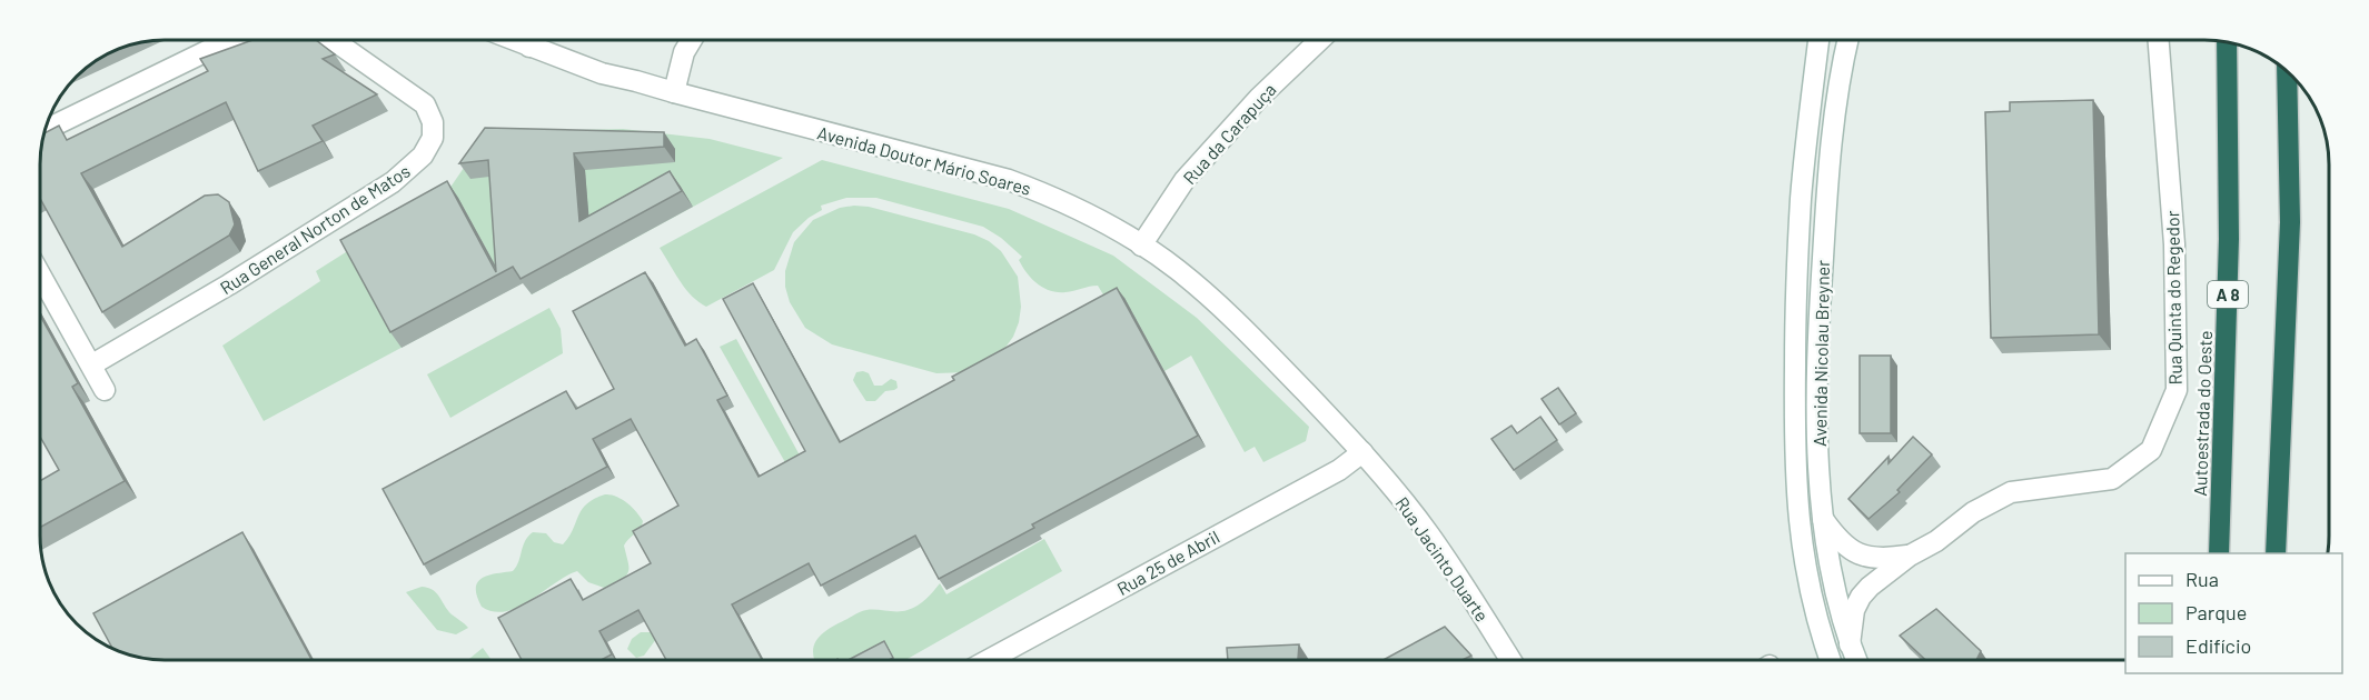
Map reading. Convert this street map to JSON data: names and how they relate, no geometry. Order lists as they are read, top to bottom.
{
  "streets": {
    "highway": ["A 8", "Autoestrada do Oeste"],
    "street": [
      "Rua da Carapuça",
      "Avenida Doutor Mário Soares",
      "Rua General Norton de Matos",
      "Rua Quinta do Regedor",
      "Avenida Nicolau Breyner",
      "Rua Jacinto Duarte",
      "Rua 25 de Abril"
    ]
  },
  "crossings": [
    ["Rua da Carapuça", "Avenida Doutor Mário Soares"],
    ["Avenida Doutor Mário Soares", "Rua Jacinto Duarte"],
    ["Avenida Doutor Mário Soares", "Rua 25 de Abril"],
    ["Rua Quinta do Regedor", "Avenida Nicolau Breyner"],
    ["Rua Jacinto Duarte", "Rua 25 de Abril"]
  ],
  "legend": ["Rua", "Parque", "Edifício"]
}
